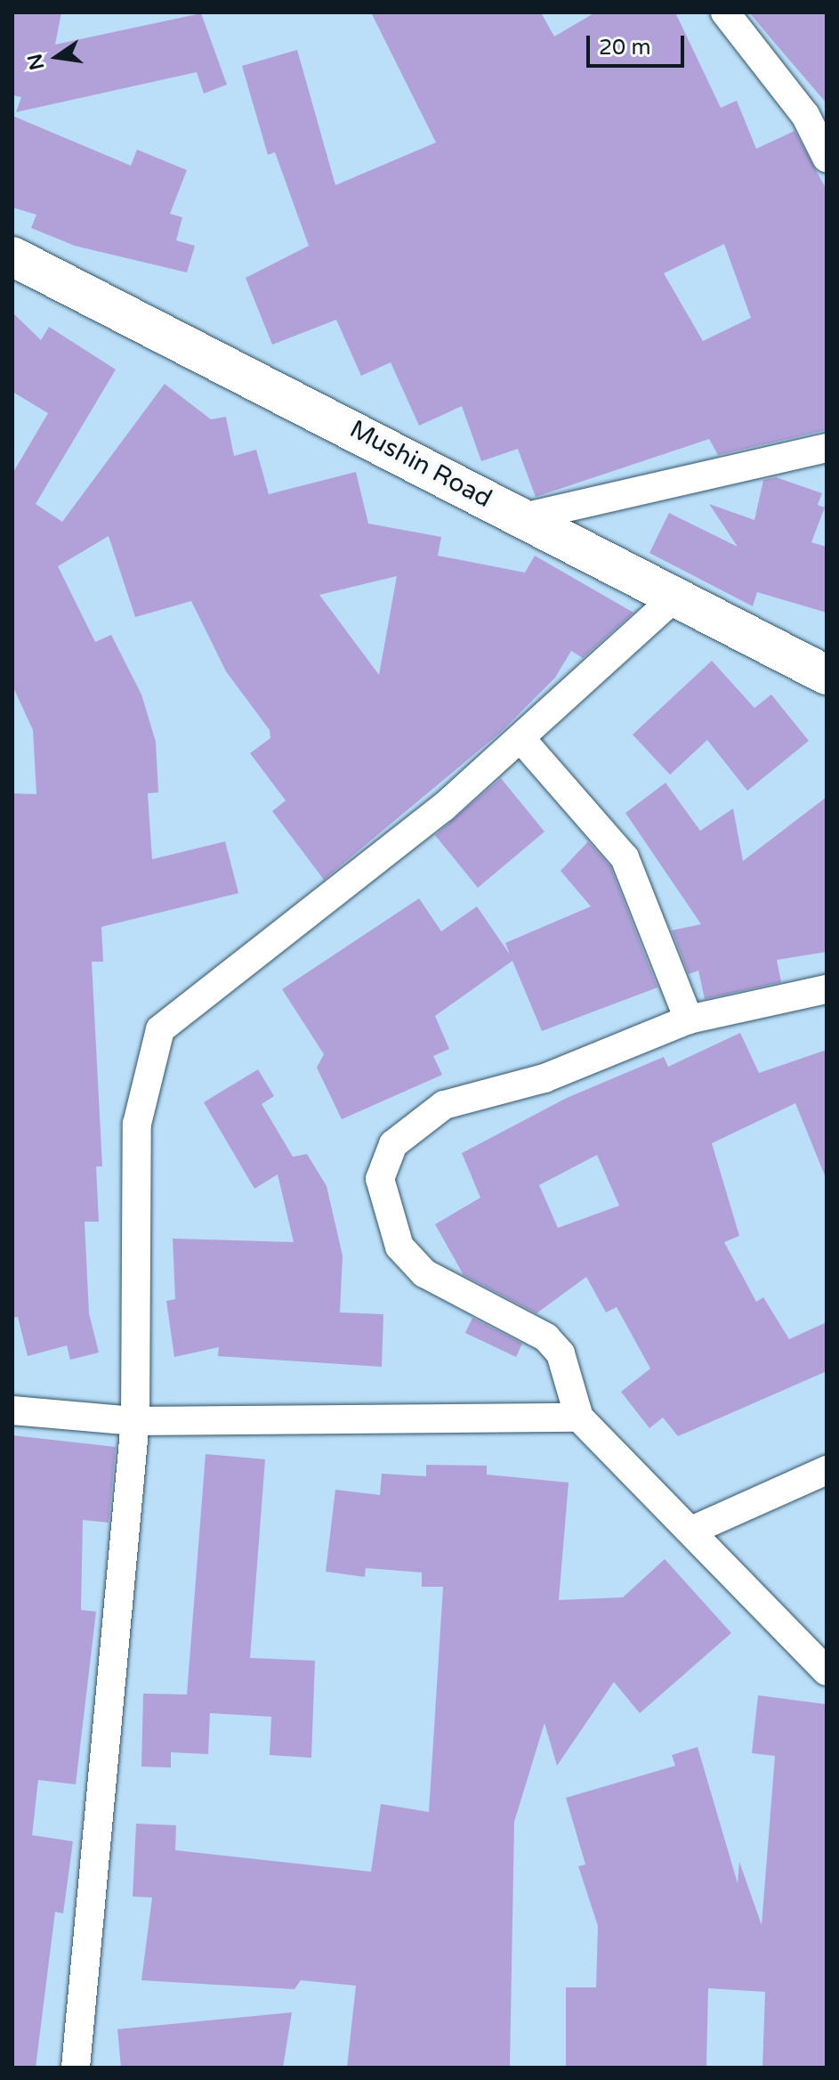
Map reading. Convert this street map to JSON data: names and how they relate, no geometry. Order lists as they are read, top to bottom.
{
  "streets": {
    "main road": ["Mushin Road"]
  },
  "scale_bar": "20 m",
  "north": "left"
}
